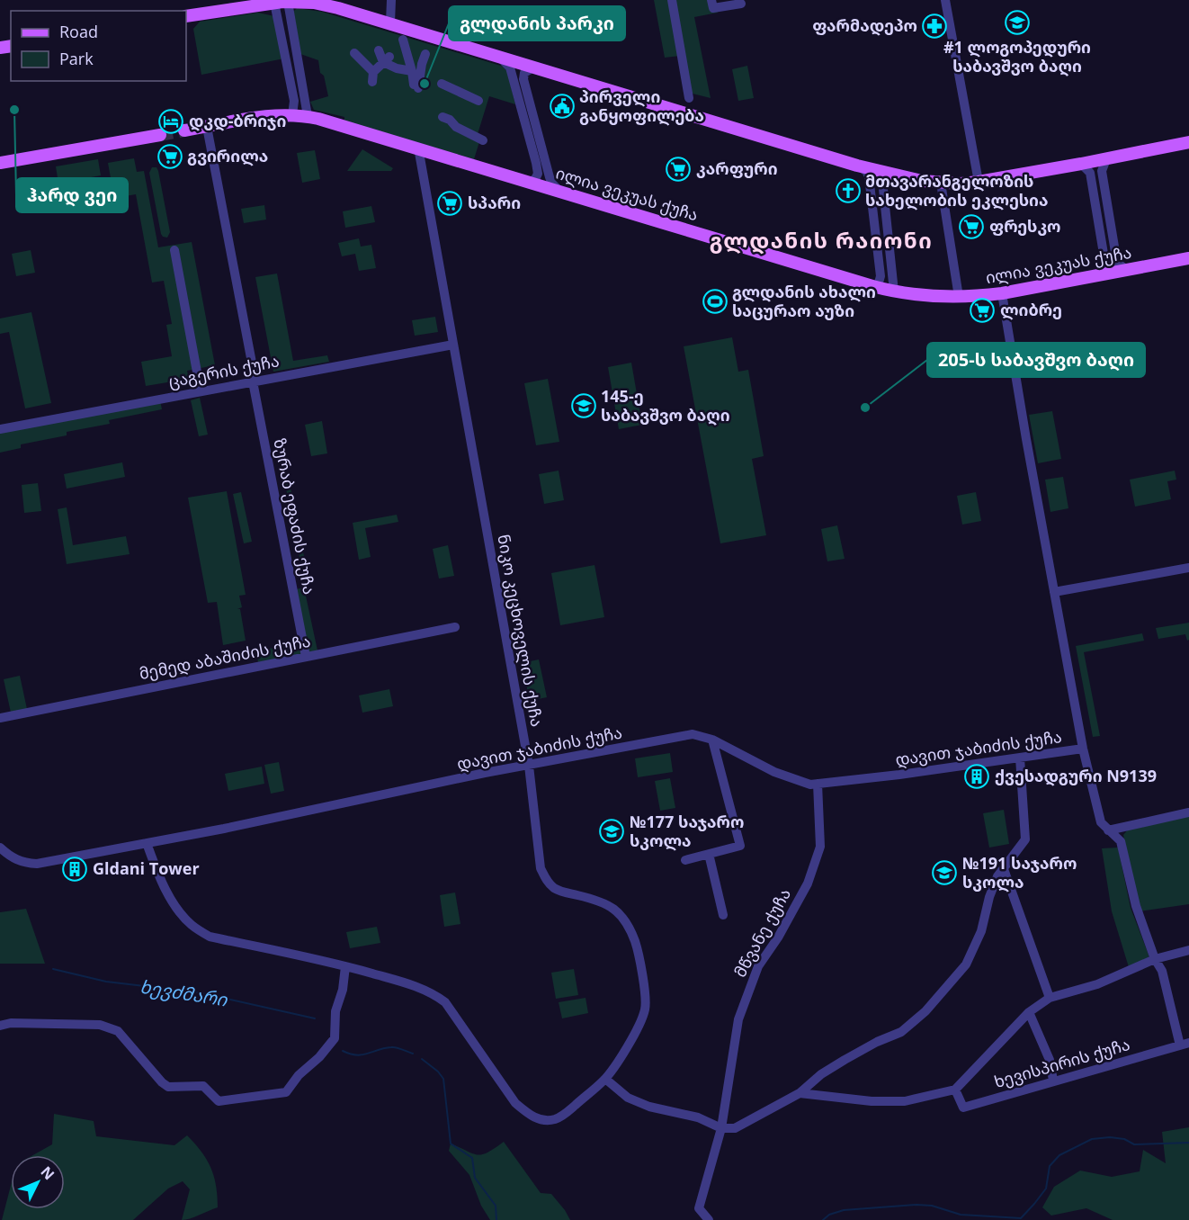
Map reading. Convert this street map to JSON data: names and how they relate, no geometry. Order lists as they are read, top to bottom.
{
  "streets": {
    "main road": ["ილია ვეკუას ქუჩა"],
    "street": [
      "ცაგერის ქუჩა",
      "ზურაბ ეფაძის ქუჩა",
      "ნიკო კეცხოველის ქუჩა",
      "მემედ აბაშიძის ქუჩა",
      "დავით ჯაბიძის ქუჩა",
      "მწვანე ქუჩა",
      "ხევისპირის ქუჩა"
    ]
  },
  "crossings": [
    ["ილია ვეკუას ქუჩა", "ზურაბ ეფაძის ქუჩა"],
    ["ილია ვეკუას ქუჩა", "ნიკო კეცხოველის ქუჩა"],
    ["ილია ვეკუას ქუჩა", "დავით ჯაბიძის ქუჩა"],
    ["ცაგერის ქუჩა", "ზურაბ ეფაძის ქუჩა"],
    ["ცაგერის ქუჩა", "ნიკო კეცხოველის ქუჩა"],
    ["ზურაბ ეფაძის ქუჩა", "მემედ აბაშიძის ქუჩა"],
    ["ნიკო კეცხოველის ქუჩა", "დავით ჯაბიძის ქუჩა"],
    ["დავით ჯაბიძის ქუჩა", "მწვანე ქუჩა"],
    ["დავით ჯაბიძის ქუჩა", "ხევისპირის ქუჩა"]
  ],
  "districts": ["გლდანის რაიონი"],
  "water": ["ხევძმარი"],
  "places": {
    "school or university": [
      "#1 ლოგოპედური საბავშვო ბაღი",
      "145-ე საბავშვო ბაღი",
      "№177 საჯარო სკოლა",
      "№191 საჯარო სკოლა"
    ],
    "pharmacy": ["ფარმადეპო"],
    "other": ["გლდანის პარკი", "ჰარდ ვეი", "205-ს საბავშვო ბაღი"],
    "public building": ["პირველი განყოფილება"],
    "hotel": ["დკდ-ბრიჯი"],
    "supermarket": [
      "გვირილა",
      "კარფური",
      "სპარი",
      "ფრესკო",
      "ლიბრე"
    ],
    "church": ["მთავარანგელოზის სახელობის ეკლესია"],
    "sports": ["გლდანის ახალი საცურაო აუზი"],
    "building": ["ქვესადგური N9139", "Gldani Tower"]
  },
  "legend": ["Road", "Park"],
  "north": "top right"
}
